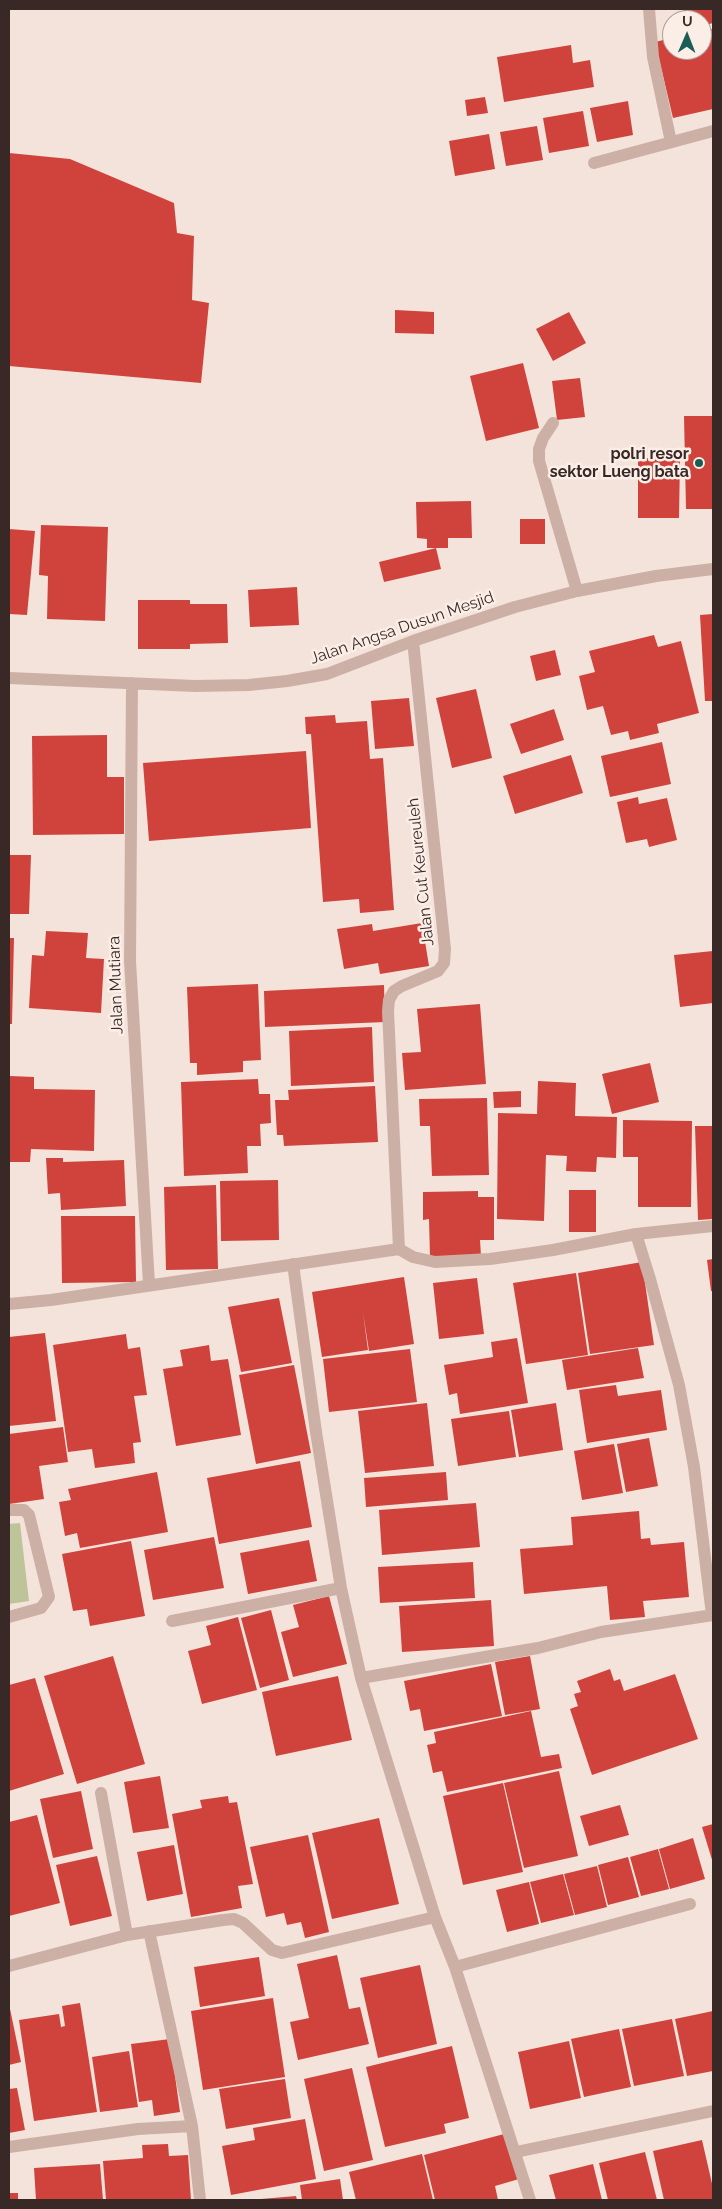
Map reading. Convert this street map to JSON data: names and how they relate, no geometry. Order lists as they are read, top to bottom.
{
  "streets": {
    "street": ["Jalan Angsa Dusun Mesjid", "Jalan Cut Keureuleh", "Jalan Mutiara"]
  },
  "crossings": [
    ["Jalan Angsa Dusun Mesjid", "Jalan Cut Keureuleh"],
    ["Jalan Angsa Dusun Mesjid", "Jalan Mutiara"]
  ],
  "places": ["polri resor sektor Lueng bata"],
  "north": "top"
}
